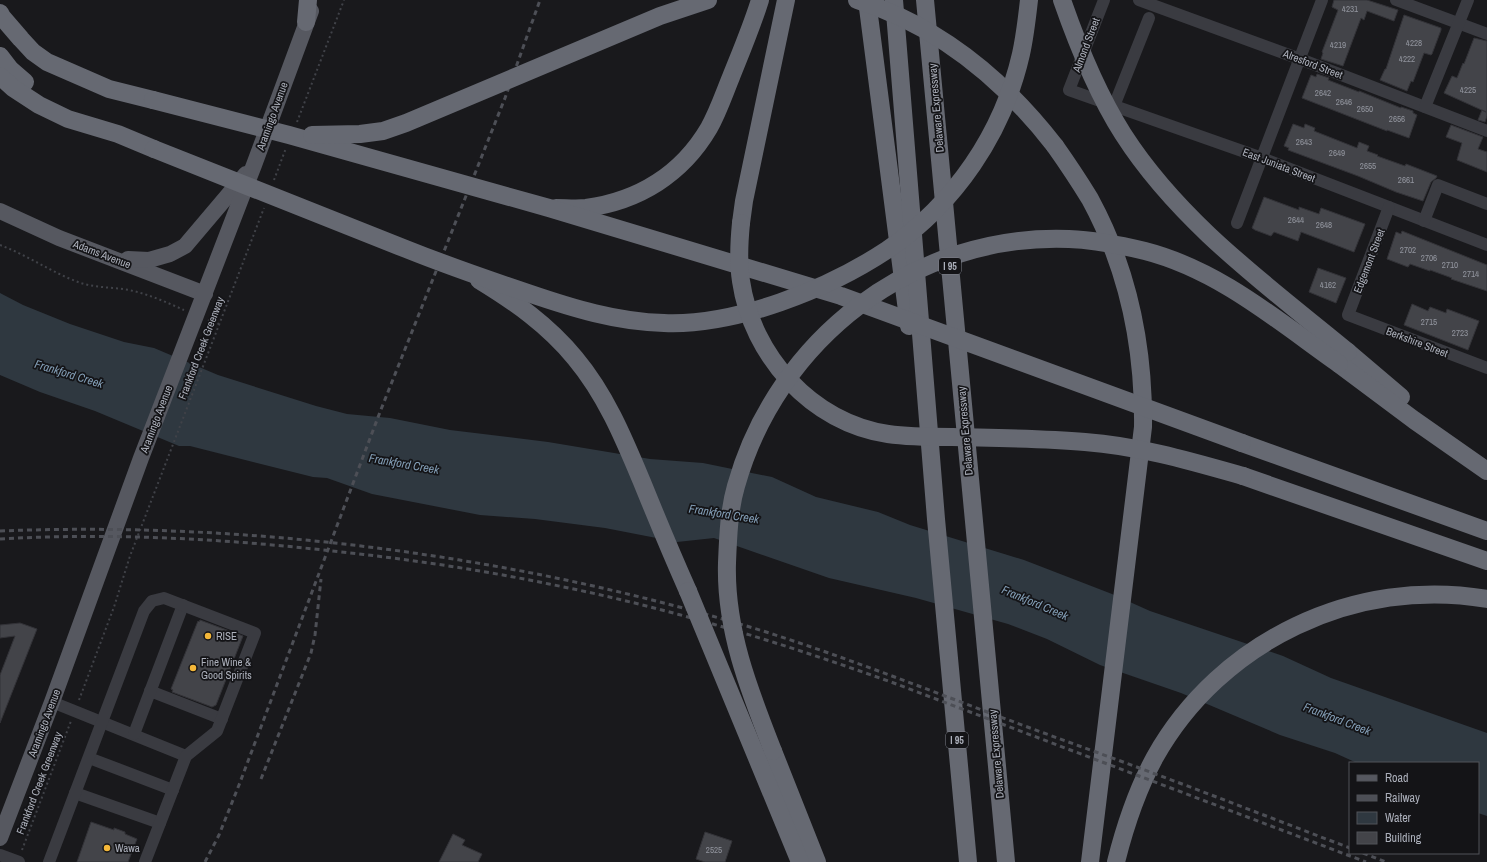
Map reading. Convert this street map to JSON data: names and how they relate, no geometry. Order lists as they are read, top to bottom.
{
  "streets": {
    "highway": ["Delaware Expressway", "I 95"],
    "main road": ["Aramingo Avenue", "Adams Avenue"],
    "street": [
      "Almond Street",
      "Alresford Street",
      "East Juniata Street",
      "Edgemont Street",
      "Berkshire Street"
    ],
    "path": ["Frankford Creek Greenway"]
  },
  "crossings": [
    ["Almond Street", "East Juniata Street"],
    ["Aramingo Avenue", "Adams Avenue"],
    ["East Juniata Street", "Edgemont Street"],
    ["Edgemont Street", "Berkshire Street"]
  ],
  "water": ["Frankford Creek"],
  "places": ["RISE", "Fine Wine & Good Spirits", "Wawa"],
  "house_numbers": [
    "4231",
    "4228",
    "4219",
    "4222",
    "4225",
    "2642",
    "2646",
    "2650",
    "2656",
    "2643",
    "2649",
    "2655",
    "2661",
    "2644",
    "2648",
    "2702",
    "2706",
    "2710",
    "2714",
    "4162",
    "2715",
    "2723",
    "2525"
  ],
  "legend": [
    "Road",
    "Railway",
    "Water",
    "Building"
  ]
}
